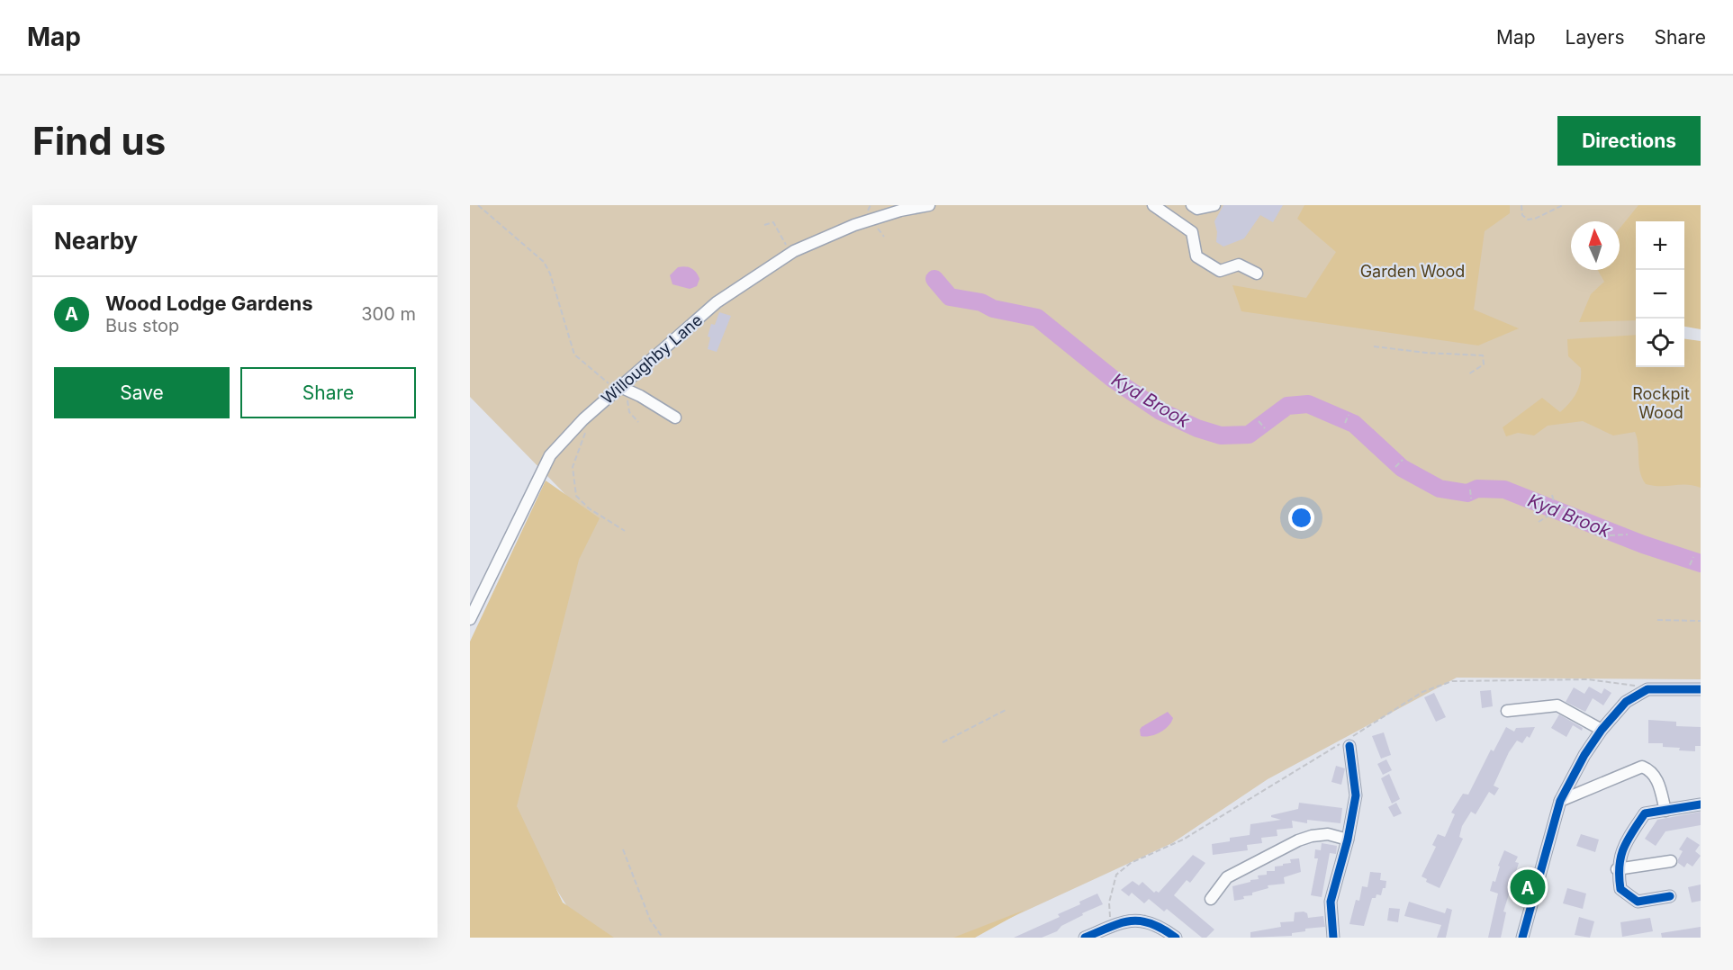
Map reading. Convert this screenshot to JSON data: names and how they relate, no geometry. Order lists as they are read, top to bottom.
{
  "streets": {
    "street": ["Willoughby Lane"]
  },
  "water": ["Kyd Brook"],
  "parks": ["Garden Wood", "Rockpit Wood"],
  "north": "top",
  "page": {
    "header": "Map",
    "nav": ["Map", "Layers", "Share"],
    "buttons": [
      "Directions",
      ["Save", "Share"]
    ],
    "title": "Find us",
    "heading": "Nearby",
    "map_buttons": ["+", "−"],
    "list": [
      {
        "mark": "A",
        "name": "Wood Lodge Gardens",
        "note": "Bus stop",
        "value": "300 m"
      }
    ],
    "pins": "A"
  }
}
